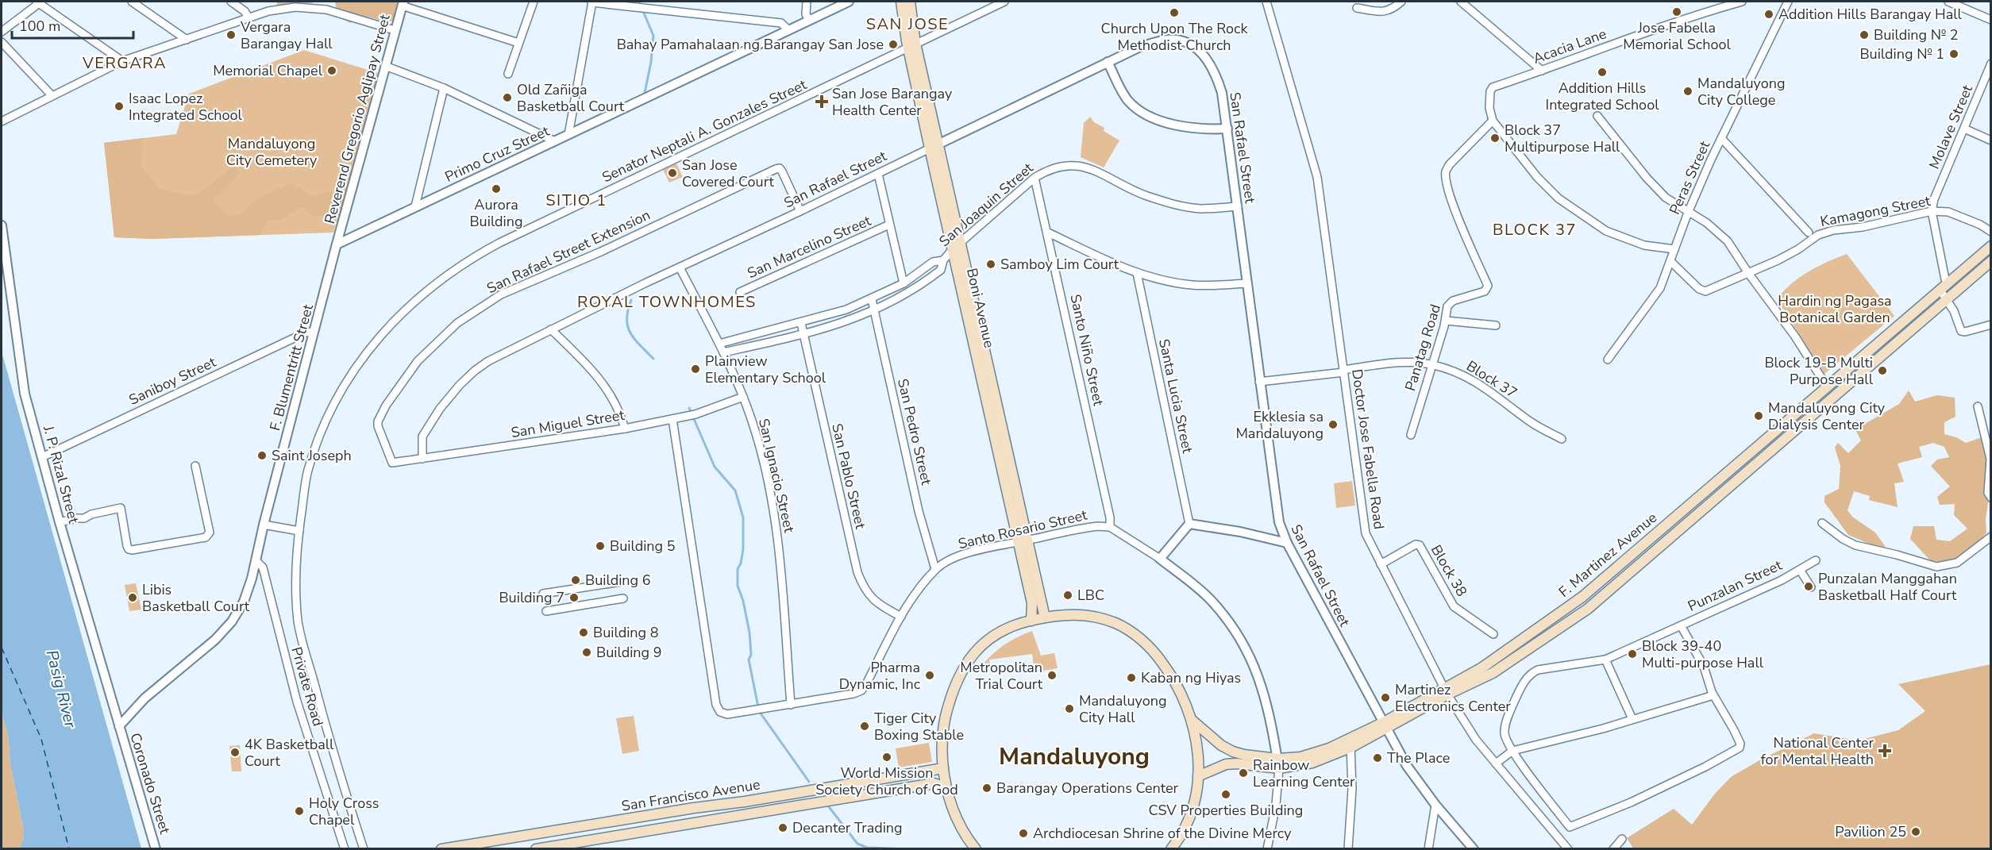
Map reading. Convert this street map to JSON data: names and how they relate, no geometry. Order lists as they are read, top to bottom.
{
  "streets": {
    "main road": ["Boni Avenue", "F. Martinez Avenue", "San Francisco Avenue"],
    "street": [
      "Acacia Lane",
      "Reverend Gregorio Aglipay Street",
      "Molave Street",
      "Senator Neptali A. Gonzales Street",
      "San Rafael Street",
      "Primo Cruz Street",
      "Peras Street",
      "San Joaquin Street",
      "Kamagong Street",
      "San Marcelino Street",
      "San Rafael Street Extension",
      "Panatag Road",
      "Santo Niño Street",
      "F. Blumentritt Street",
      "Block 37",
      "Saniboy Street",
      "Santa Lucia Street",
      "San Miguel Street",
      "San Pedro Street",
      "Doctor Jose Fabella Road",
      "J. P. Rizal Street",
      "San Ignacio Street",
      "San Pablo Street",
      "Santo Rosario Street",
      "Block 38",
      "Punzalan Street",
      "Private Road",
      "Coronado Street"
    ]
  },
  "crossings": [
    ["Acacia Lane", "Panatag Road"],
    ["Reverend Gregorio Aglipay Street", "Primo Cruz Street"],
    ["Reverend Gregorio Aglipay Street", "F. Blumentritt Street"],
    ["Molave Street", "Kamagong Street"],
    ["Molave Street", "F. Martinez Avenue"],
    ["Senator Neptali A. Gonzales Street", "Boni Avenue"],
    ["San Rafael Street", "San Joaquin Street"],
    ["San Rafael Street", "San Rafael Street Extension"],
    ["San Rafael Street", "Boni Avenue"],
    ["San Rafael Street", "Block 37"],
    ["San Rafael Street", "San Miguel Street"],
    ["San Rafael Street", "San Ignacio Street"],
    ["San Rafael Street", "F. Martinez Avenue"],
    ["Primo Cruz Street", "F. Blumentritt Street"],
    ["Peras Street", "Kamagong Street"],
    ["San Joaquin Street", "Boni Avenue"],
    ["San Joaquin Street", "Santo Niño Street"],
    ["San Joaquin Street", "San Pedro Street"],
    ["San Joaquin Street", "San Ignacio Street"],
    ["San Joaquin Street", "San Pablo Street"],
    ["San Rafael Street Extension", "San Miguel Street"],
    ["Boni Avenue", "Santo Rosario Street"],
    ["Panatag Road", "Block 37"],
    ["Santo Niño Street", "Santo Rosario Street"],
    ["F. Blumentritt Street", "Saniboy Street"],
    ["F. Blumentritt Street", "J. P. Rizal Street"],
    ["F. Blumentritt Street", "Private Road"],
    ["F. Blumentritt Street", "Coronado Street"],
    ["Block 37", "Doctor Jose Fabella Road"],
    ["Saniboy Street", "J. P. Rizal Street"],
    ["San Miguel Street", "San Ignacio Street"],
    ["San Miguel Street", "Santo Rosario Street"],
    ["San Pedro Street", "Santo Rosario Street"],
    ["Doctor Jose Fabella Road", "F. Martinez Avenue"],
    ["Doctor Jose Fabella Road", "Block 38"],
    ["J. P. Rizal Street", "Coronado Street"],
    ["San Ignacio Street", "Santo Rosario Street"],
    ["San Pablo Street", "Santo Rosario Street"]
  ],
  "districts": [
    "SAN JOSE",
    "VERGARA",
    "SITIO 1",
    "BLOCK 37",
    "ROYAL TOWNHOMES",
    "Mandaluyong"
  ],
  "water": ["Pasig River"],
  "parks": ["Mandaluyong City Cemetery", "Hardin ng Pagasa Botanical Garden"],
  "places": {
    "other": [
      "Jose Fabella Memorial School",
      "Church Upon The Rock Methodist Church",
      "Addition Hills Barangay Hall",
      "Vergara Barangay Hall",
      "Building № 2",
      "Bahay Pamahalaan ng Barangay San Jose",
      "Building № 1",
      "Memorial Chapel",
      "Addition Hills Integrated School",
      "Mandaluyong City College",
      "Old Zañiga Basketball Court",
      "Isaac Lopez Integrated School",
      "Block 37 Multipurpose Hall",
      "San Jose Covered Court",
      "Aurora Building",
      "Samboy Lim Court",
      "Plainview Elementary School",
      "Block 19-B Multi Purpose Hall",
      "Mandaluyong City Dialysis Center",
      "Ekklesia sa Mandaluyong",
      "Saint Joseph",
      "Building 5",
      "Building 6",
      "Punzalan Manggahan Basketball Half Court",
      "LBC",
      "Libis Basketball Court",
      "Building 7",
      "Building 8",
      "Building 9",
      "Block 39-40 Multi-purpose Hall",
      "Pharma Dynamic, Inc",
      "Metropolitan Trial Court",
      "Kaban ng Hiyas",
      "Martinez Electronics Center",
      "Mandaluyong City Hall",
      "Tiger City Boxing Stable",
      "4K Basketball Court",
      "World Mission Society Church of God",
      "The Place",
      "Rainbow Learning Center",
      "Barangay Operations Center",
      "CSV Properties Building",
      "Holy Cross Chapel",
      "Decanter Trading",
      "Pavilion 25",
      "Archdiocesan Shrine of the Divine Mercy"
    ],
    "health": ["San Jose Barangay Health Center", "National Center for Mental Health"]
  },
  "scale_bar": "100 m"
}
